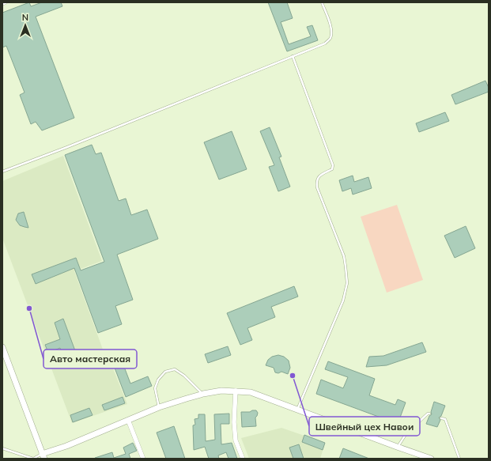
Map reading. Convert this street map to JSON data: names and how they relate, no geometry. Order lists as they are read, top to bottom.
{
  "places": ["Авто мастерская", "Швейный цех Навои"],
  "north": "top"
}
